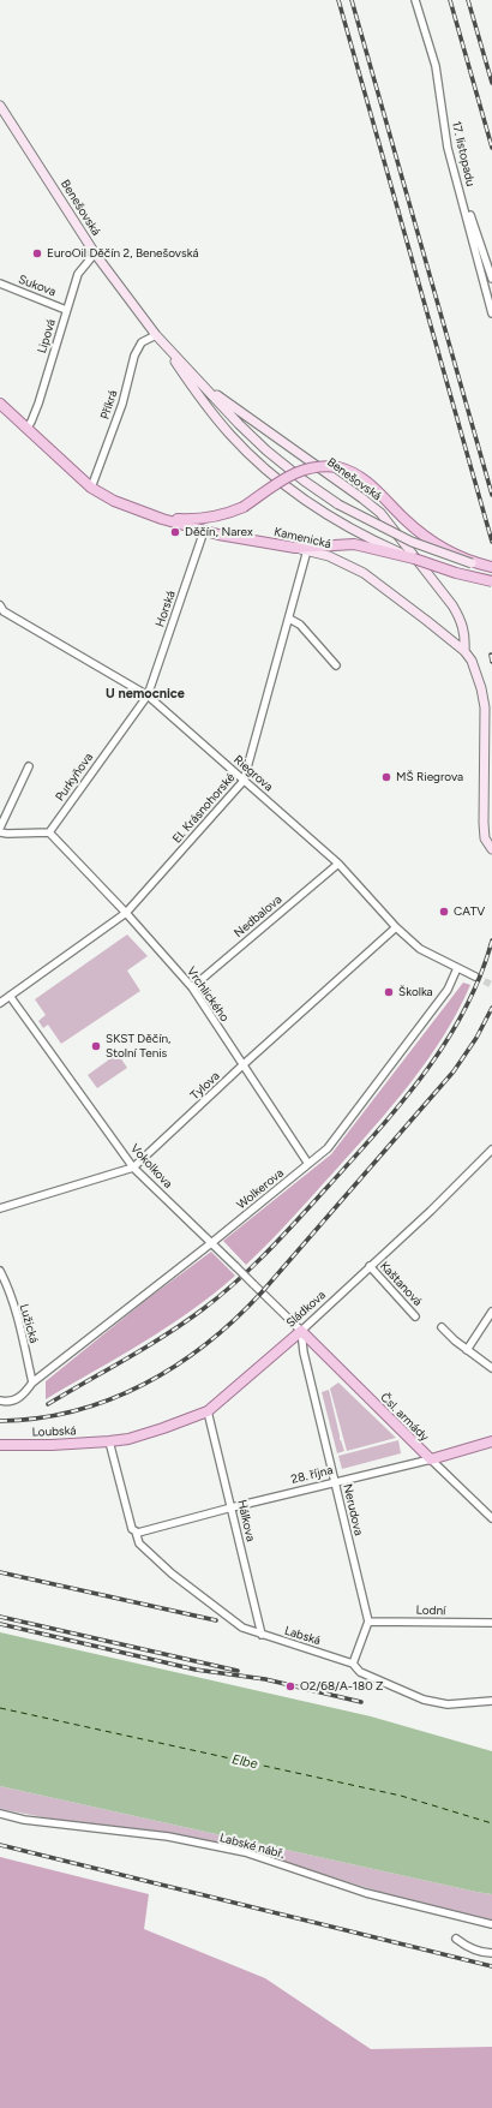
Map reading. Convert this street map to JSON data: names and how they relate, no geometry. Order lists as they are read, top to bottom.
{
  "streets": {
    "main road": [
      "Benešovská",
      "Kamenická",
      "Sládkova",
      "Čsl. armády",
      "Loubská",
      "28. října"
    ],
    "street": [
      "17. listopadu",
      "Sukova",
      "Lipová",
      "Příkrá",
      "Horská",
      "Riegrova",
      "Purkyňova",
      "El. Krásnohorské",
      "Nedbalova",
      "Vrchlického",
      "Tylova",
      "Vokolkova",
      "Wolkerova",
      "Kaštanová",
      "Lužická",
      "Nerudova",
      "Hálkova",
      "Lodní",
      "Labská",
      "Labské nábř."
    ]
  },
  "crossings": [
    ["Benešovská", "Lipová"],
    ["Benešovská", "Příkrá"],
    ["Benešovská", "Kamenická"],
    ["Sukova", "Lipová"],
    ["Lipová", "Kamenická"],
    ["Příkrá", "Kamenická"],
    ["Kamenická", "Horská"],
    ["Kamenická", "El. Krásnohorské"],
    ["Horská", "Riegrova"],
    ["Horská", "Purkyňova"],
    ["Riegrova", "Purkyňova"],
    ["Riegrova", "El. Krásnohorské"],
    ["Riegrova", "Nedbalova"],
    ["Riegrova", "Tylova"],
    ["Riegrova", "Wolkerova"],
    ["Purkyňova", "Vrchlického"],
    ["El. Krásnohorské", "Vrchlického"],
    ["El. Krásnohorské", "Vokolkova"],
    ["Nedbalova", "Vrchlického"],
    ["Vrchlického", "Tylova"],
    ["Vrchlického", "Wolkerova"],
    ["Tylova", "Vokolkova"],
    ["Vokolkova", "Wolkerova"],
    ["Vokolkova", "Sládkova"],
    ["Vokolkova", "Čsl. armády"],
    ["Vokolkova", "Nerudova"],
    ["Wolkerova", "Lužická"],
    ["Kaštanová", "Sládkova"],
    ["Sládkova", "Čsl. armády"],
    ["Sládkova", "Loubská"],
    ["Sládkova", "Nerudova"],
    ["Sládkova", "Hálkova"],
    ["Sládkova", "Labská"],
    ["Čsl. armády", "28. října"],
    ["Čsl. armády", "Nerudova"],
    ["Loubská", "Labská"],
    ["28. října", "Nerudova"],
    ["28. října", "Hálkova"],
    ["28. října", "Labská"],
    ["Nerudova", "Lodní"],
    ["Hálkova", "Labská"]
  ],
  "districts": ["U nemocnice"],
  "water": ["Elbe"],
  "places": [
    "EuroOil Děčín 2, Benešovská",
    "Děčín, Narex",
    "MŠ Riegrova",
    "CATV",
    "Školka",
    "SKST Děčín, Stolní Tenis",
    "O2/68/A-180 Z"
  ]
}
